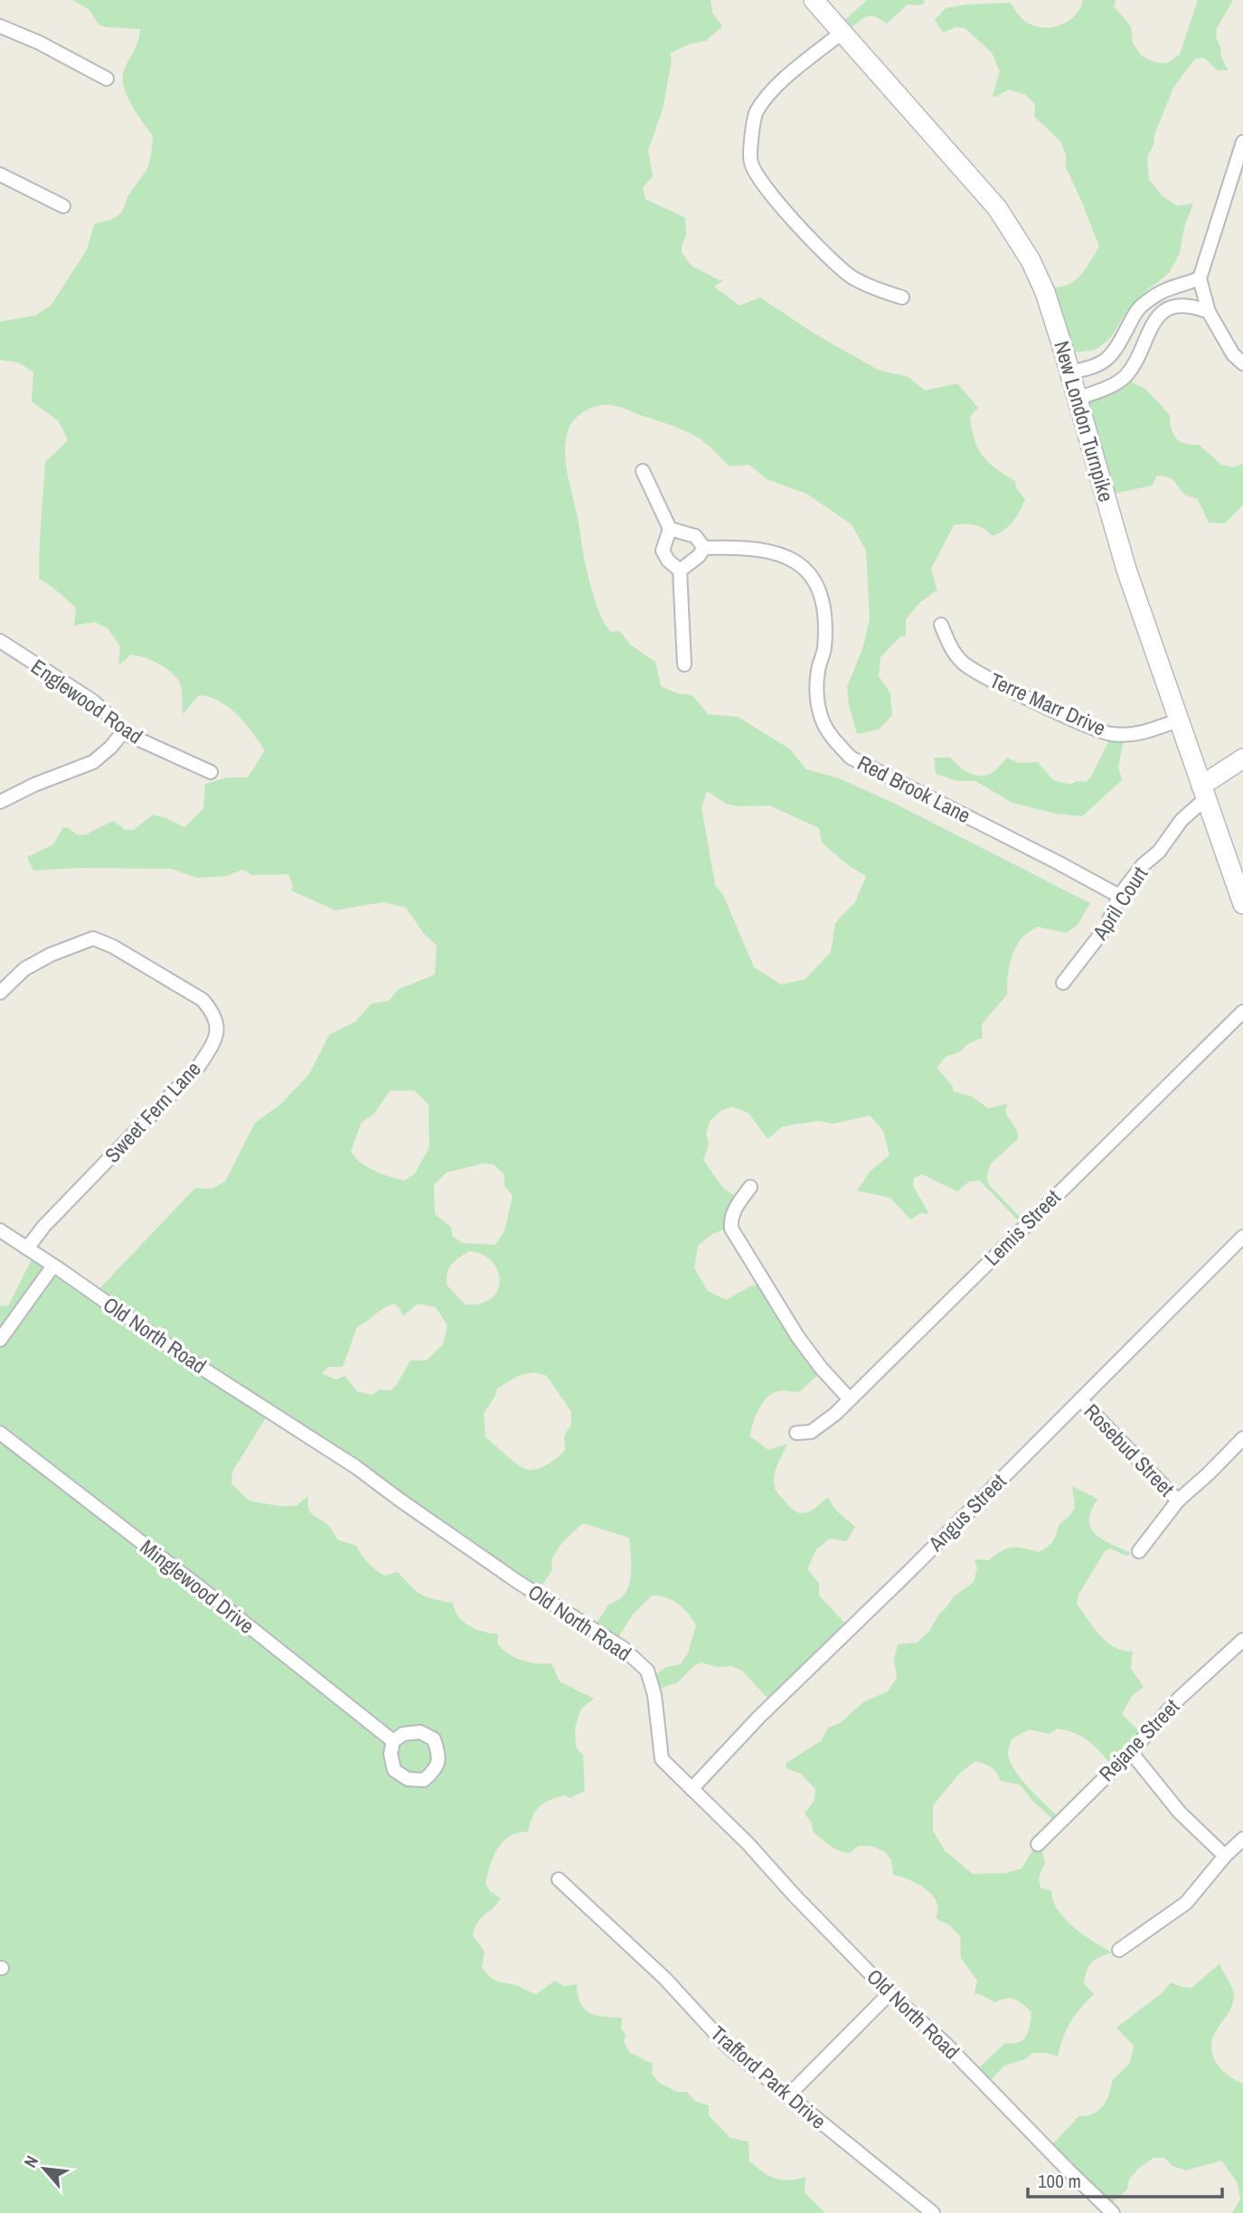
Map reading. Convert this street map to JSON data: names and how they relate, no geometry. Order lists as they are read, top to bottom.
{
  "streets": {
    "main road": ["New London Turnpike"],
    "street": [
      "Englewood Road",
      "Terre Marr Drive",
      "Red Brook Lane",
      "April Court",
      "Sweet Fern Lane",
      "Lemis Street",
      "Old North Road",
      "Rosebud Street",
      "Angus Street",
      "Minglewood Drive",
      "Rejane Street",
      "Trafford Park Drive"
    ]
  },
  "crossings": [
    ["New London Turnpike", "Terre Marr Drive"],
    ["New London Turnpike", "April Court"],
    ["Red Brook Lane", "April Court"],
    ["Sweet Fern Lane", "Old North Road"],
    ["Old North Road", "Angus Street"],
    ["Rosebud Street", "Angus Street"]
  ],
  "scale_bar": "100 m",
  "north": "top left"
}
